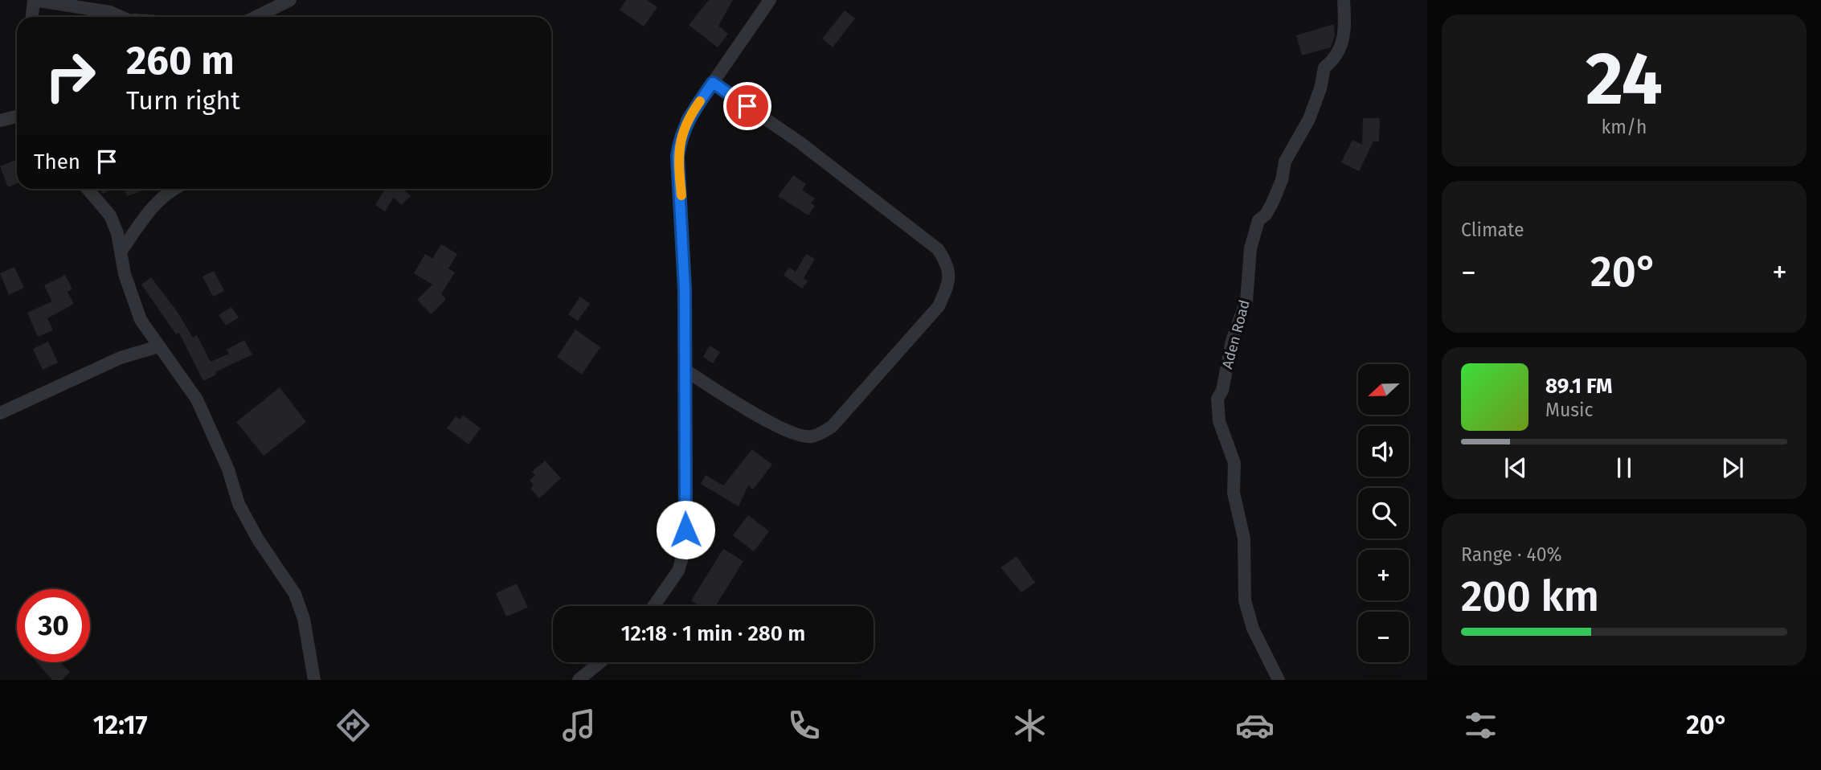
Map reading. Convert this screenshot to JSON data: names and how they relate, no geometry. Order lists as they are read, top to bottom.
{
  "streets": {
    "street": ["Aden Road"]
  },
  "north": "left",
  "page": {
    "tile": [
      ["24", "km/h"],
      "Climate",
      ["Range · 40%", "200 km"]
    ],
    "turn": ["260 m", "Turn right"],
    "then": "Then",
    "heat": ["−", "20°", "+"],
    "song": ["89.1 FM", "Music"],
    "map_buttons": ["+", "−"],
    "limit": "30",
    "trip": "12:18 · 1 min · 280 m",
    "tabs": ["12:17", "20°"]
  }
}
